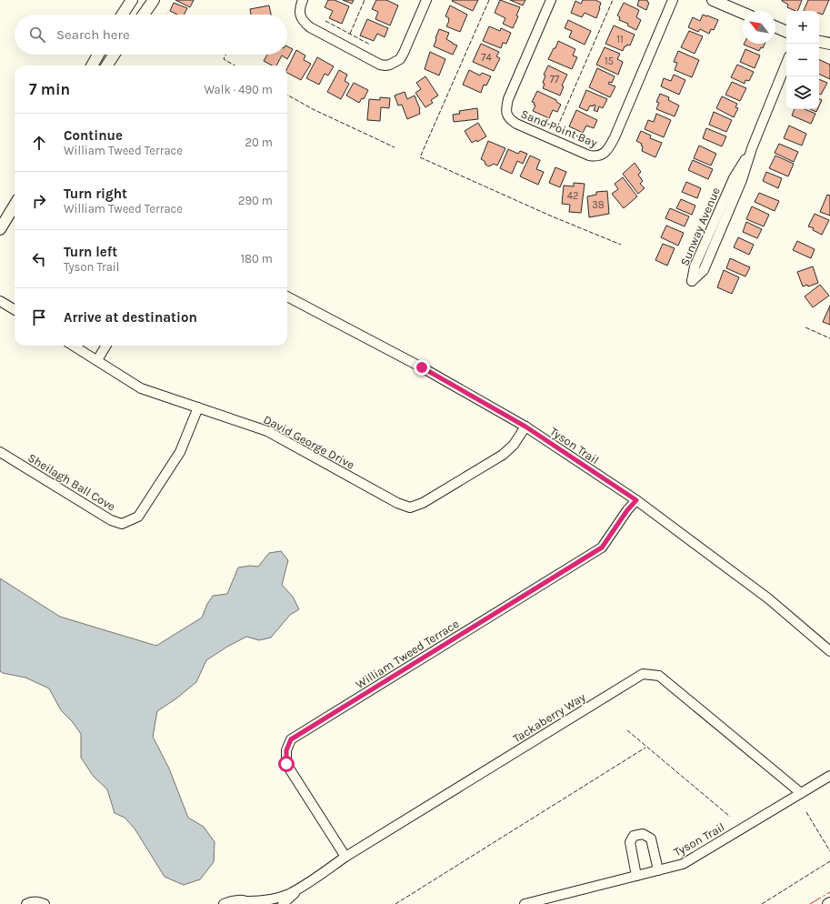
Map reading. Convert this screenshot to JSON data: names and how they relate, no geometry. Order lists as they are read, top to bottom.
{
  "streets": {
    "street": [
      "Sand Point Bay",
      "Sunway Avenue",
      "David George Drive",
      "Tyson Trail",
      "Sheilagh Ball Cove",
      "William Tweed Terrace",
      "Tackaberry Way"
    ]
  },
  "crossings": [
    ["David George Drive", "Tyson Trail"],
    ["David George Drive", "Sheilagh Ball Cove"],
    ["Tyson Trail", "William Tweed Terrace"],
    ["Tyson Trail", "Tackaberry Way"],
    ["William Tweed Terrace", "Tackaberry Way"]
  ],
  "house_numbers": [
    "11",
    "74",
    "15",
    "77",
    "42",
    "38"
  ],
  "north": "top left",
  "page": {
    "map_buttons": ["+", "−"],
    "search": "Search here",
    "heading": ["7 min", "Walk · 490 m"],
    "list": [
      ["Continue", "William Tweed Terrace", "20 m"],
      ["Turn right", "William Tweed Terrace", "290 m"],
      ["Turn left", "Tyson Trail", "180 m"],
      "Arrive at destination"
    ]
  }
}
